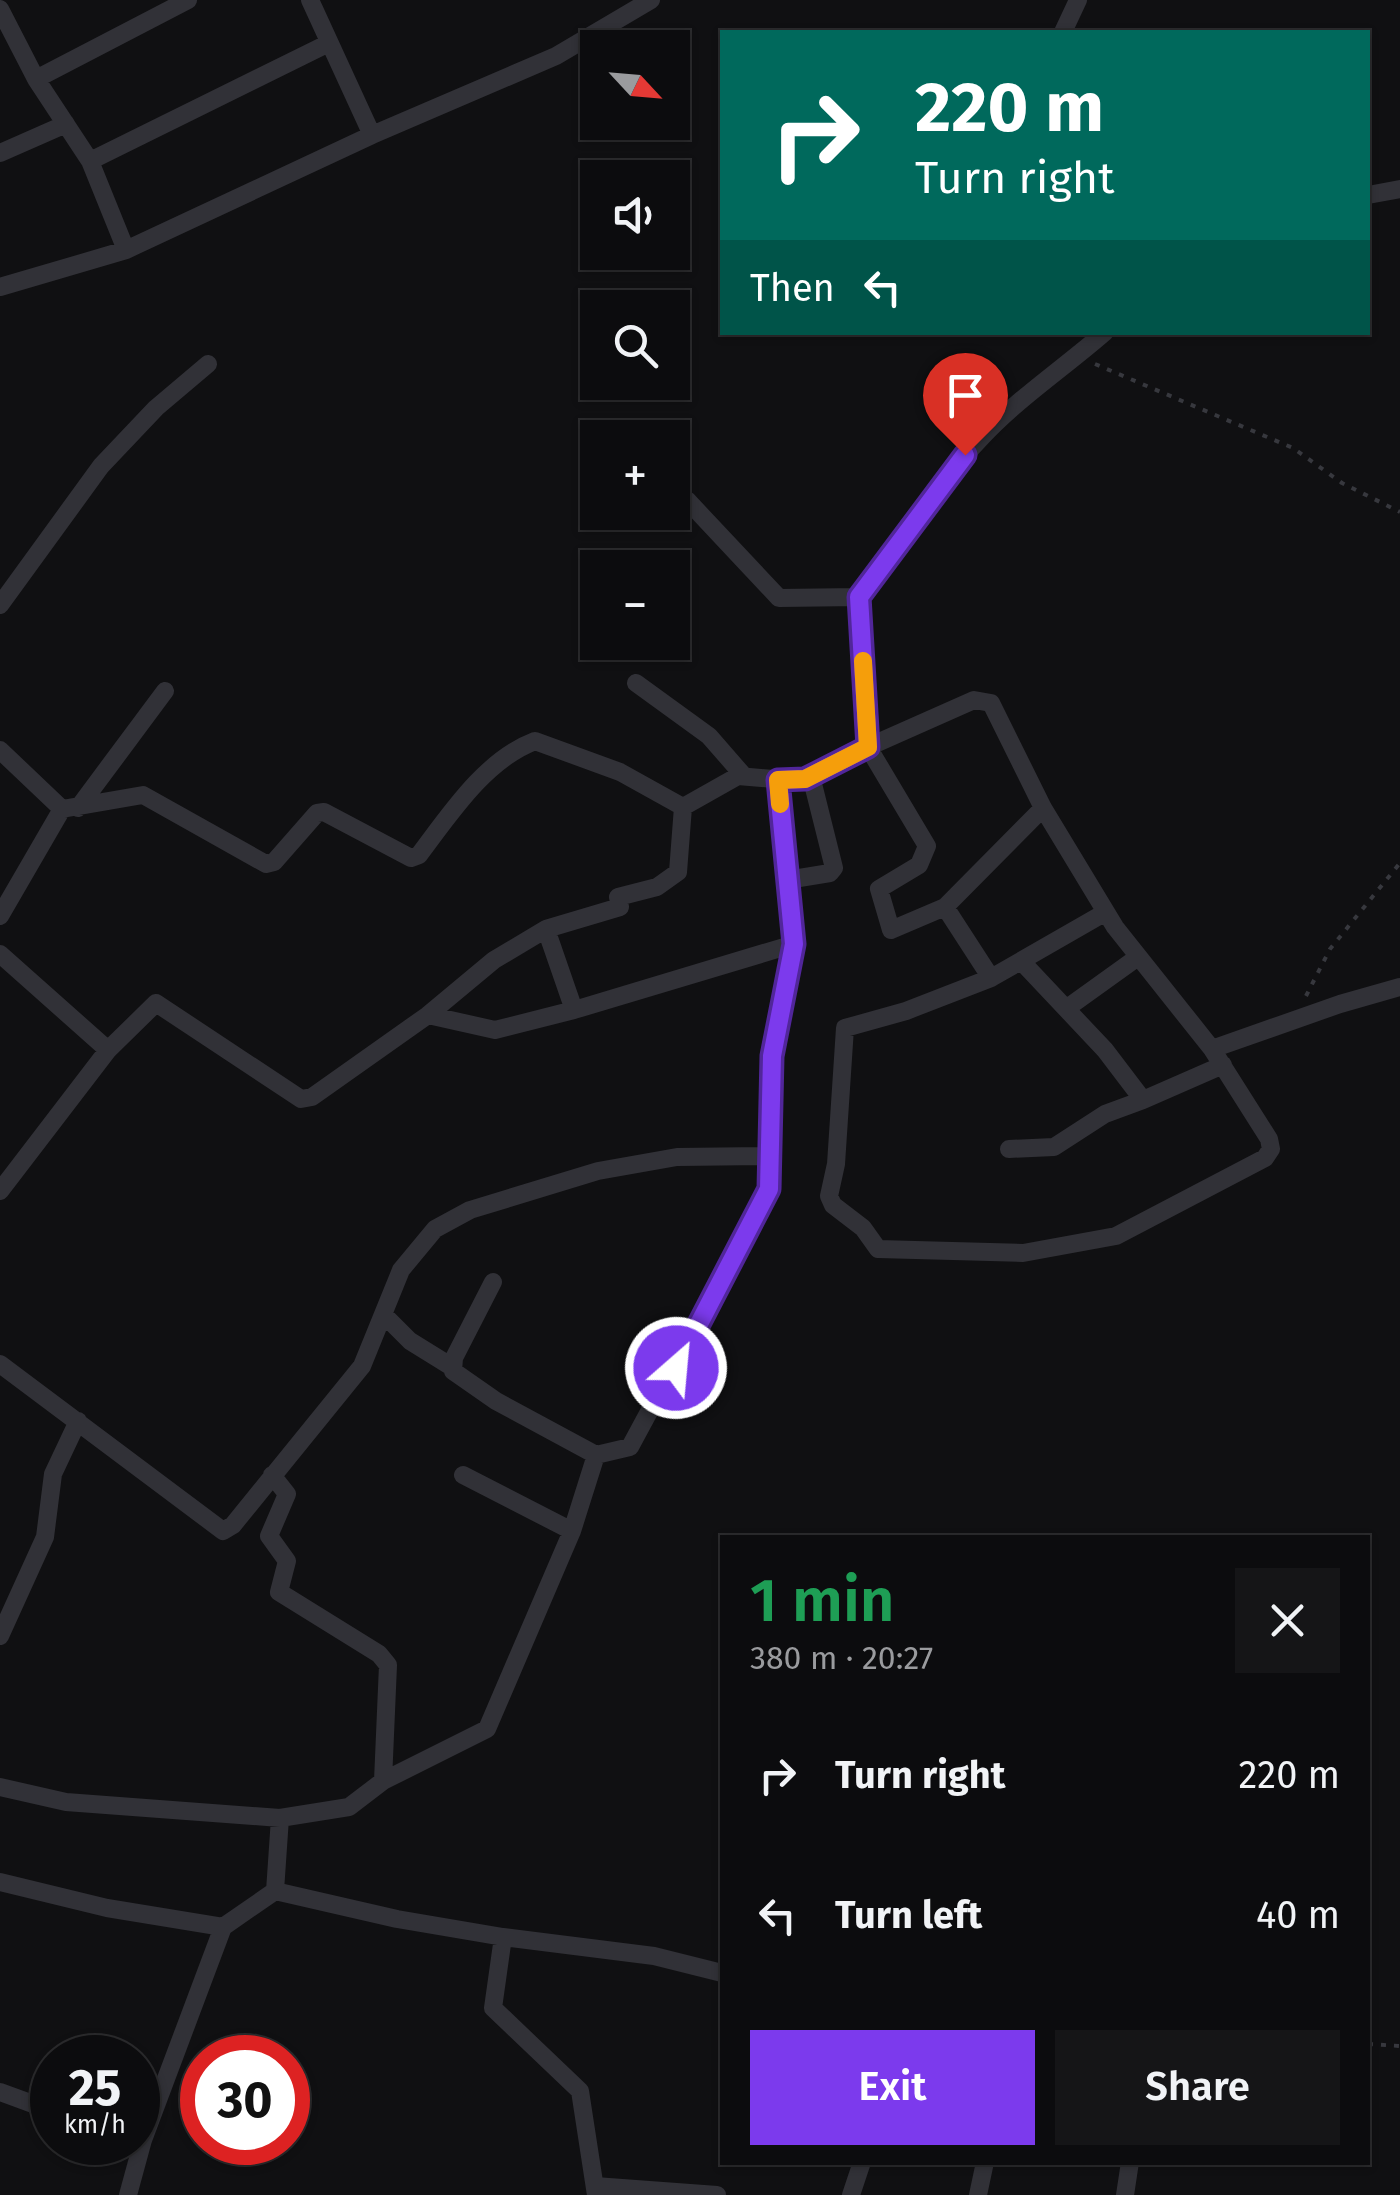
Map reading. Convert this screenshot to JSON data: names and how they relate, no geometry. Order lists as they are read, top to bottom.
{
  "north": "bottom right",
  "page": {
    "map_buttons": ["+", "−"],
    "turn": ["220 m", "Turn right"],
    "then": "Then",
    "heading": ["1 min", "380 m · 20:27"],
    "list": [
      {
        "name": "Turn right",
        "value": "220 m"
      },
      {
        "name": "Turn left",
        "value": "40 m"
      }
    ],
    "buttons": ["Exit", "Share"],
    "speed": "25 km/h",
    "limit": "30"
  }
}
